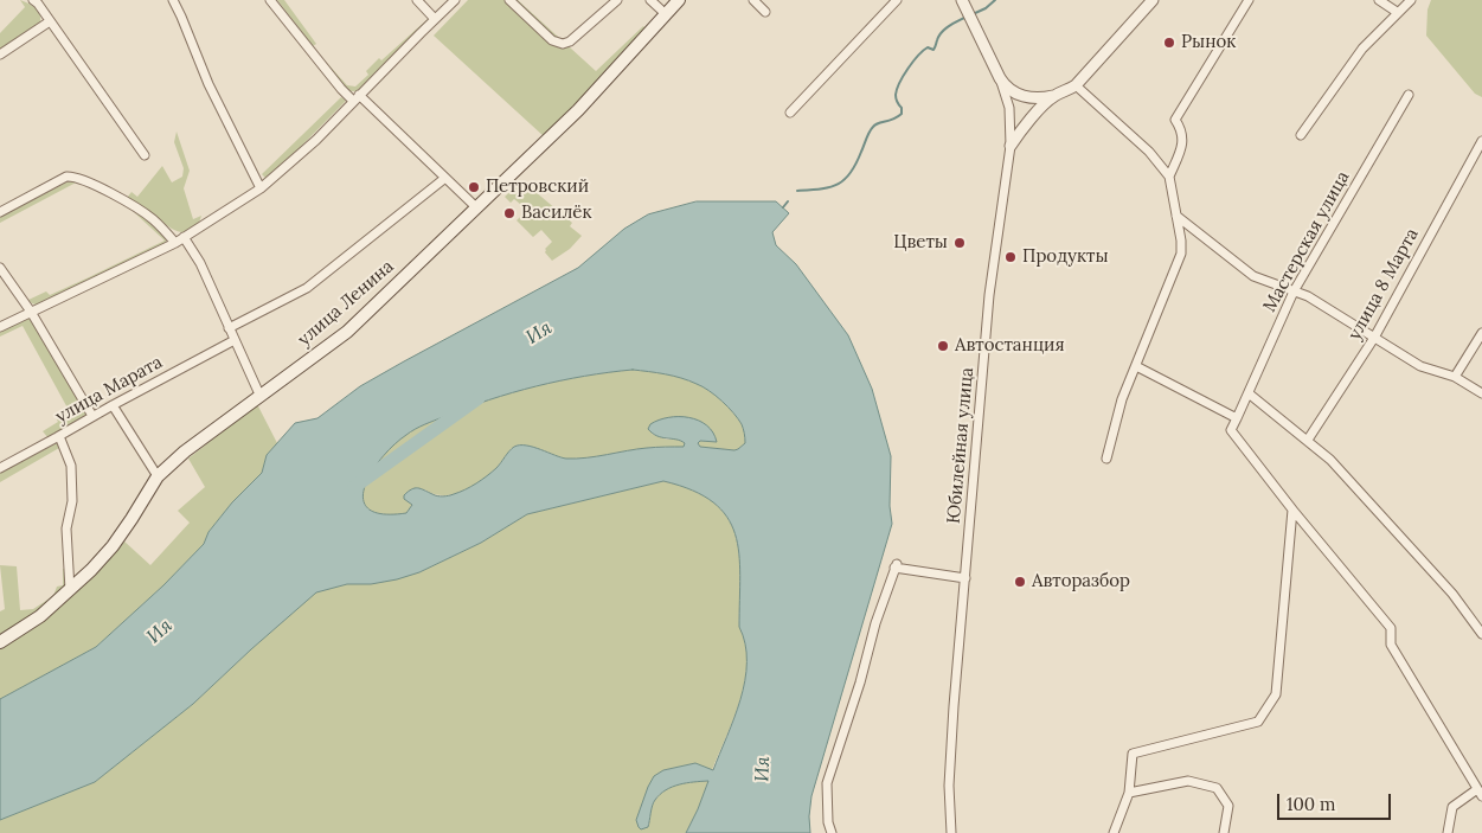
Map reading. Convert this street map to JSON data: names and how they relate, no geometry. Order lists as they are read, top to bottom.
{
  "streets": {
    "main road": ["улица Ленина"],
    "street": [
      "Мастерская улица",
      "улица 8 Марта",
      "улица Марата",
      "Юбилейная улица"
    ]
  },
  "water": ["Ия"],
  "places": [
    "Рынок",
    "Петровский",
    "Василёк",
    "Цветы",
    "Продукты",
    "Автостанция",
    "Авторазбор"
  ],
  "scale_bar": "100 m"
}
